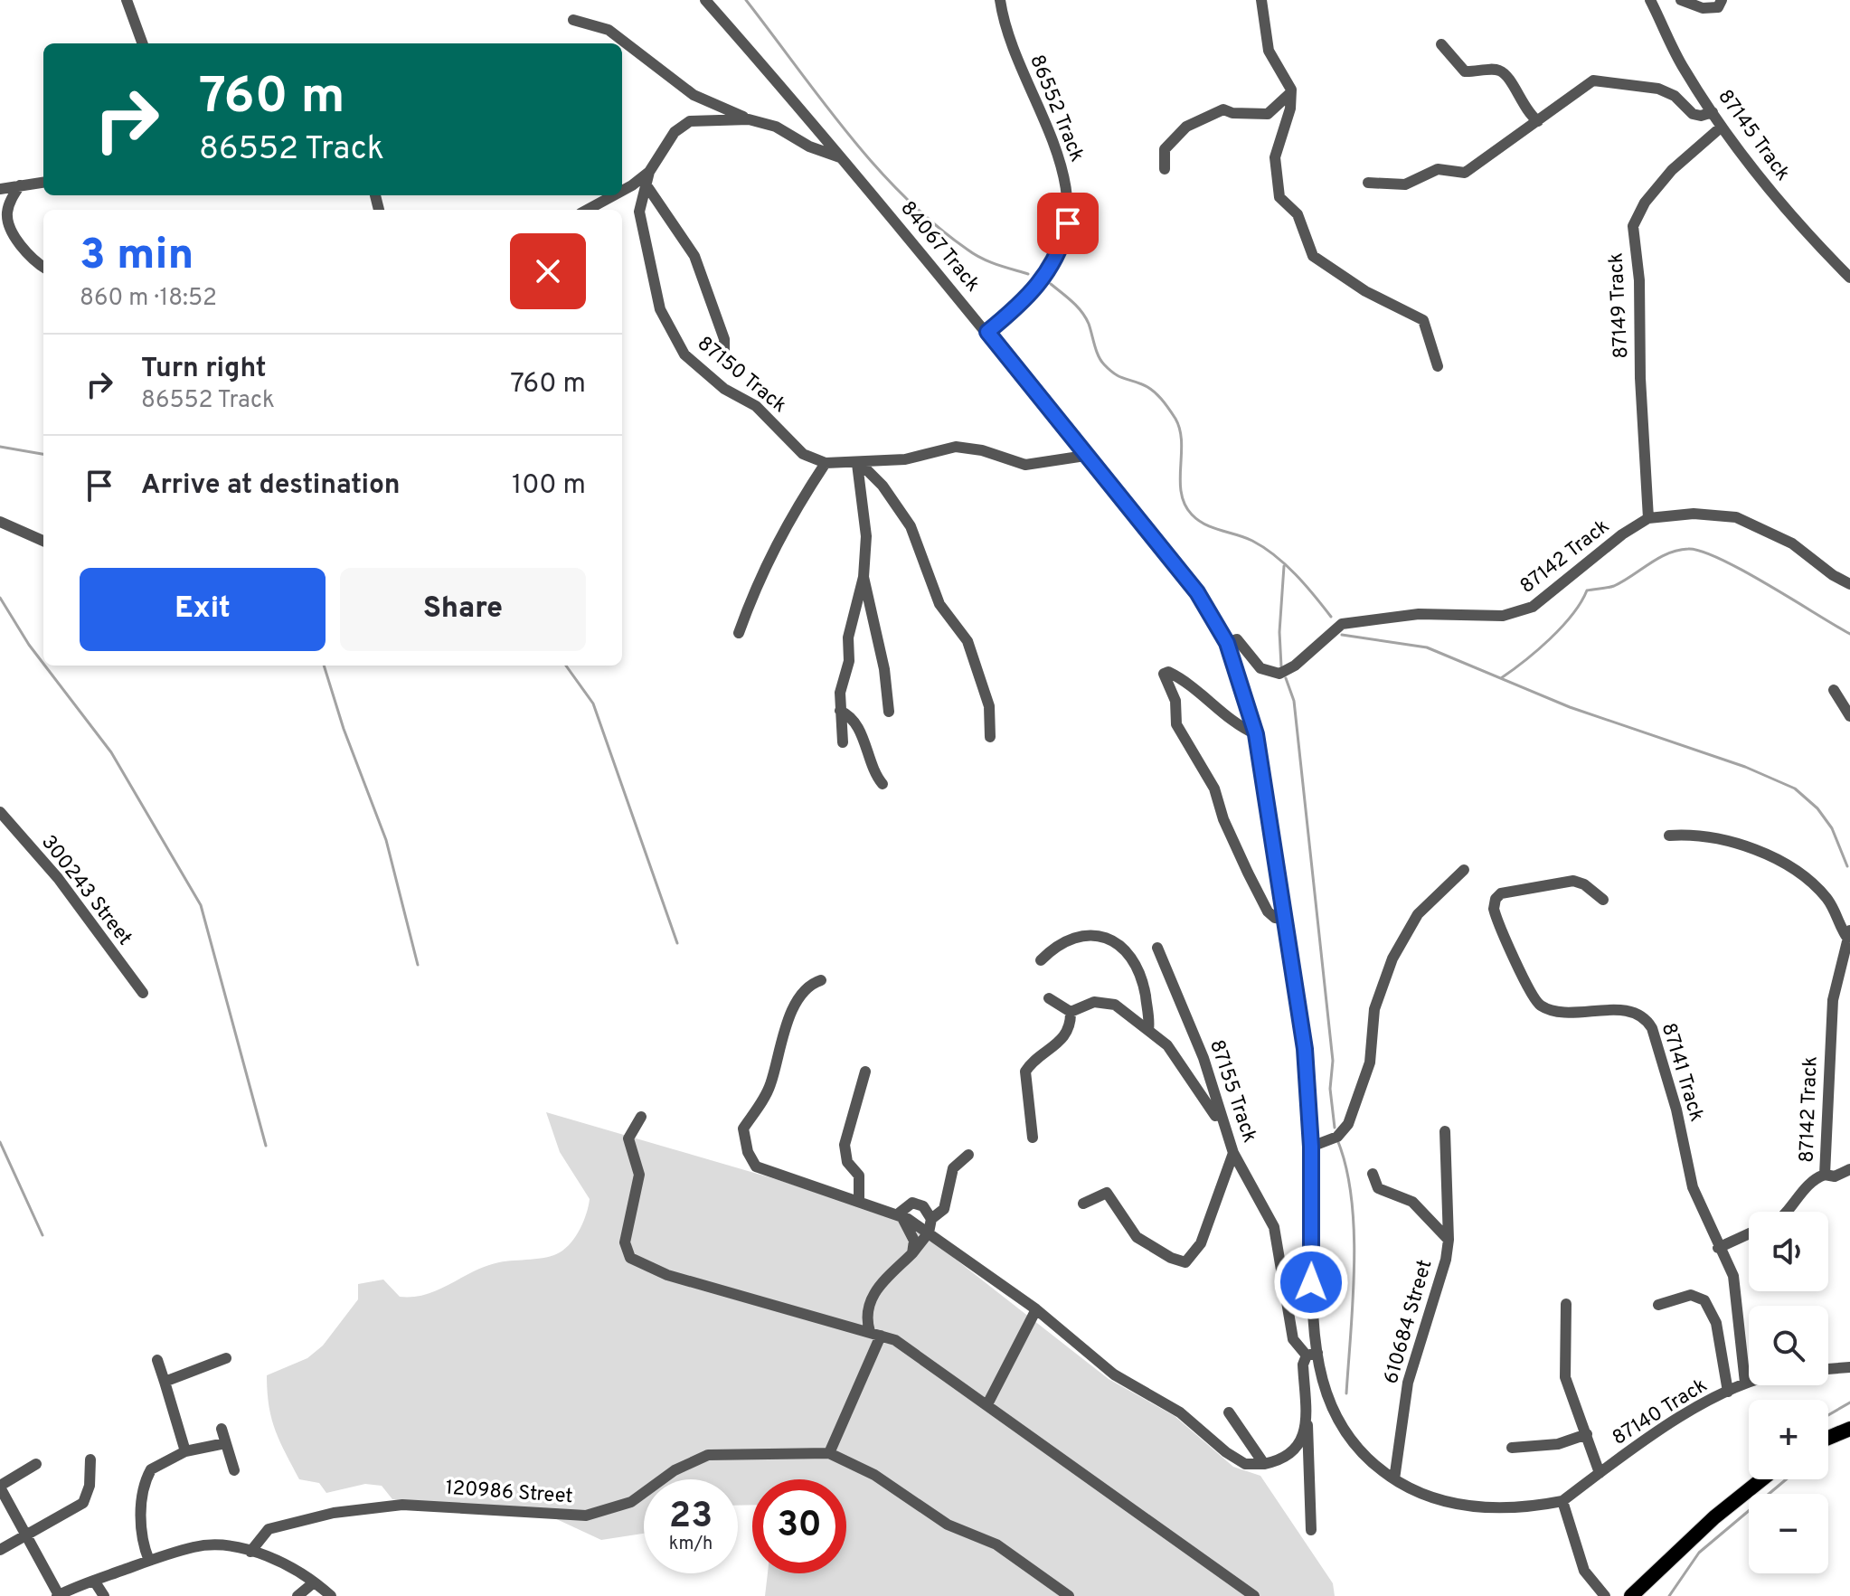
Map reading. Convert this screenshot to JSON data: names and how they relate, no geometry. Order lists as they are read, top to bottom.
{
  "streets": {
    "street": [
      "86552 Track",
      "87145 Track",
      "84067 Track",
      "87149 Track",
      "87150 Track",
      "87142 Track",
      "300243 Street",
      "87141 Track",
      "87155 Track",
      "610684 Street",
      "87140 Track",
      "120986 Street"
    ]
  },
  "crossings": [
    ["86552 Track", "84067 Track"],
    ["87145 Track", "87149 Track"],
    ["84067 Track", "87150 Track"],
    ["84067 Track", "87142 Track"],
    ["84067 Track", "87155 Track"],
    ["84067 Track", "610684 Street"],
    ["84067 Track", "87140 Track"],
    ["87149 Track", "87142 Track"],
    ["87141 Track", "87140 Track"]
  ],
  "page": {
    "turn": ["760 m", "86552 Track"],
    "heading": ["3 min", "860 m · 18:52"],
    "list": [
      {
        "name": "Turn right",
        "note": "86552 Track",
        "value": "760 m"
      },
      {
        "name": "Arrive at destination",
        "value": "100 m"
      }
    ],
    "buttons": ["Exit", "Share"],
    "map_buttons": ["+", "−"],
    "speed": "23 km/h",
    "limit": "30"
  }
}
